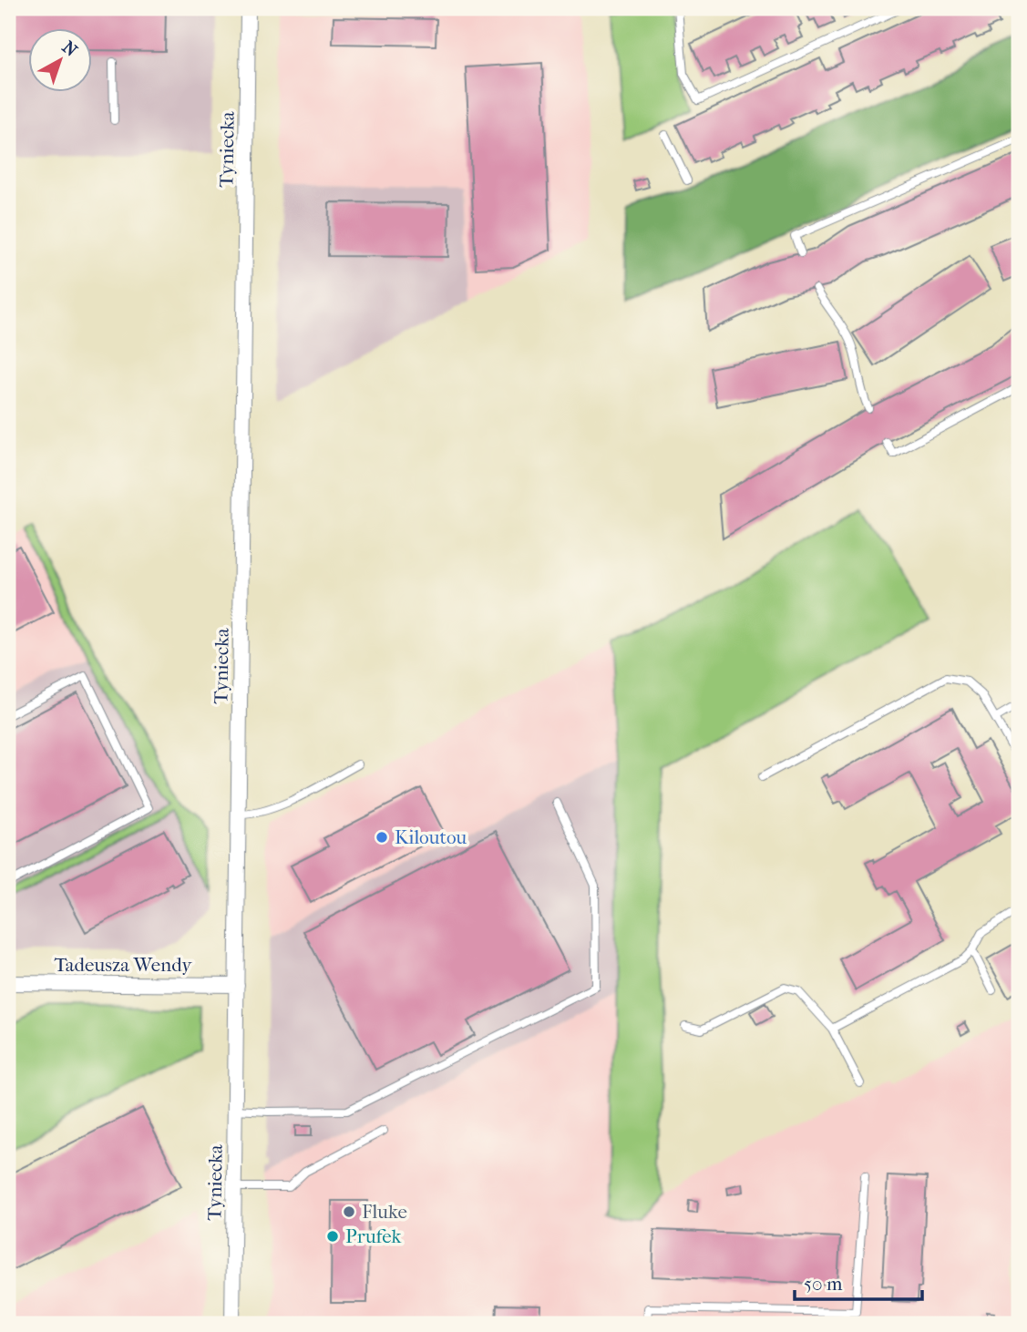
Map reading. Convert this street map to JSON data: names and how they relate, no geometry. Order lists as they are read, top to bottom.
{
  "streets": {
    "street": ["Tyniecka", "Tadeusza Wendy"]
  },
  "crossings": [
    ["Tyniecka", "Tadeusza Wendy"]
  ],
  "places": ["Kiloutou", "Fluke", "Prufek"],
  "scale_bar": "50 m",
  "north": "top right"
}
